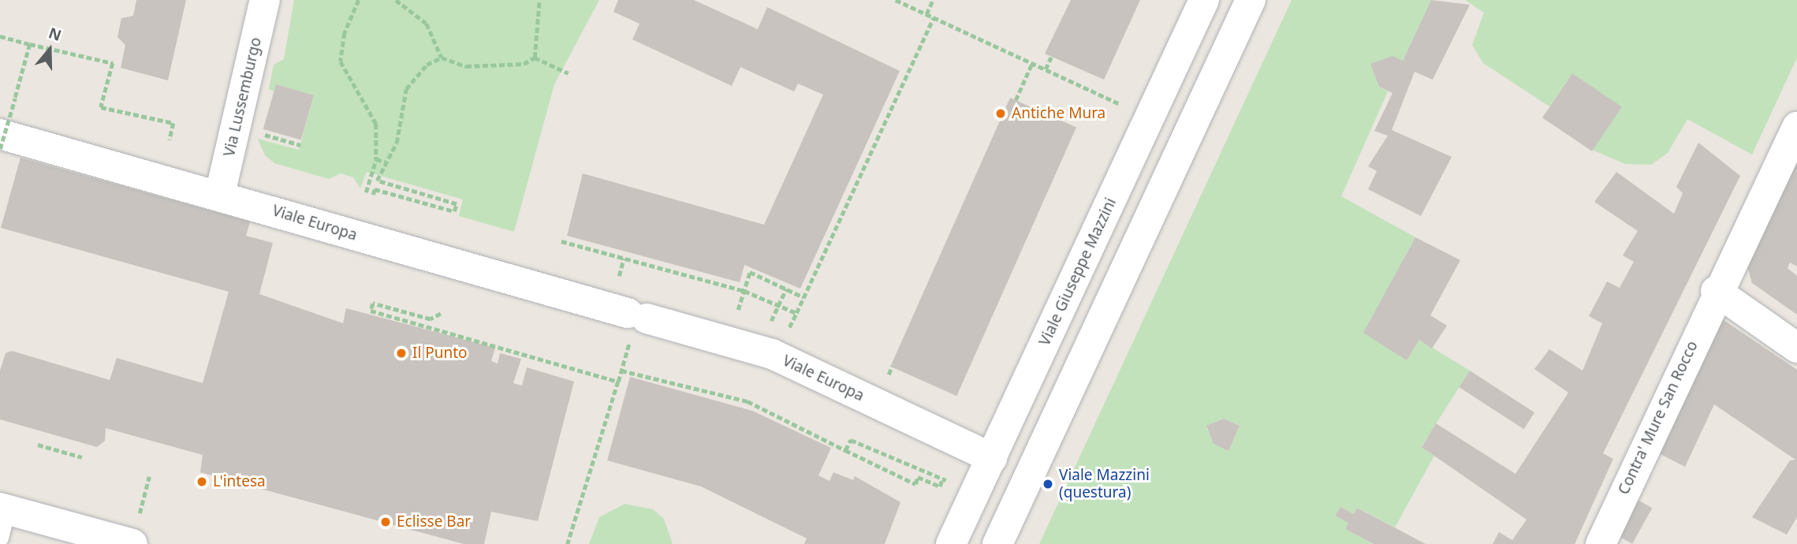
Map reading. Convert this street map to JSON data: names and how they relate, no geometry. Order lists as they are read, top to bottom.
{
  "streets": {
    "street": [
      "Via Lussemburgo",
      "Viale Europa",
      "Viale Giuseppe Mazzini",
      "Contra' Mure San Rocco"
    ]
  },
  "crossings": [
    ["Via Lussemburgo", "Viale Europa"],
    ["Viale Europa", "Viale Giuseppe Mazzini"]
  ],
  "places": [
    "Antiche Mura",
    "Il Punto",
    "L'intesa",
    "Viale Mazzini (questura)",
    "Eclisse Bar"
  ],
  "north": "top"
}
